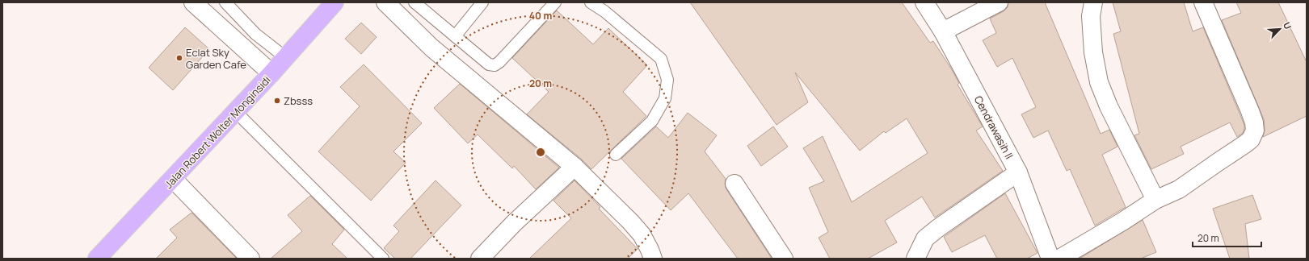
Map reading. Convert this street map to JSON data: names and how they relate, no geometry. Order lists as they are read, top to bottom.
{
  "streets": {
    "highway": ["Jalan Robert Wolter Monginsidi"],
    "street": ["Cendrawasih II"]
  },
  "places": ["Eclat Sky Garden Cafe", "Zbsss"],
  "scale_bar": "20 m",
  "north": "top right",
  "rings": ["40 m", "20 m"]
}
